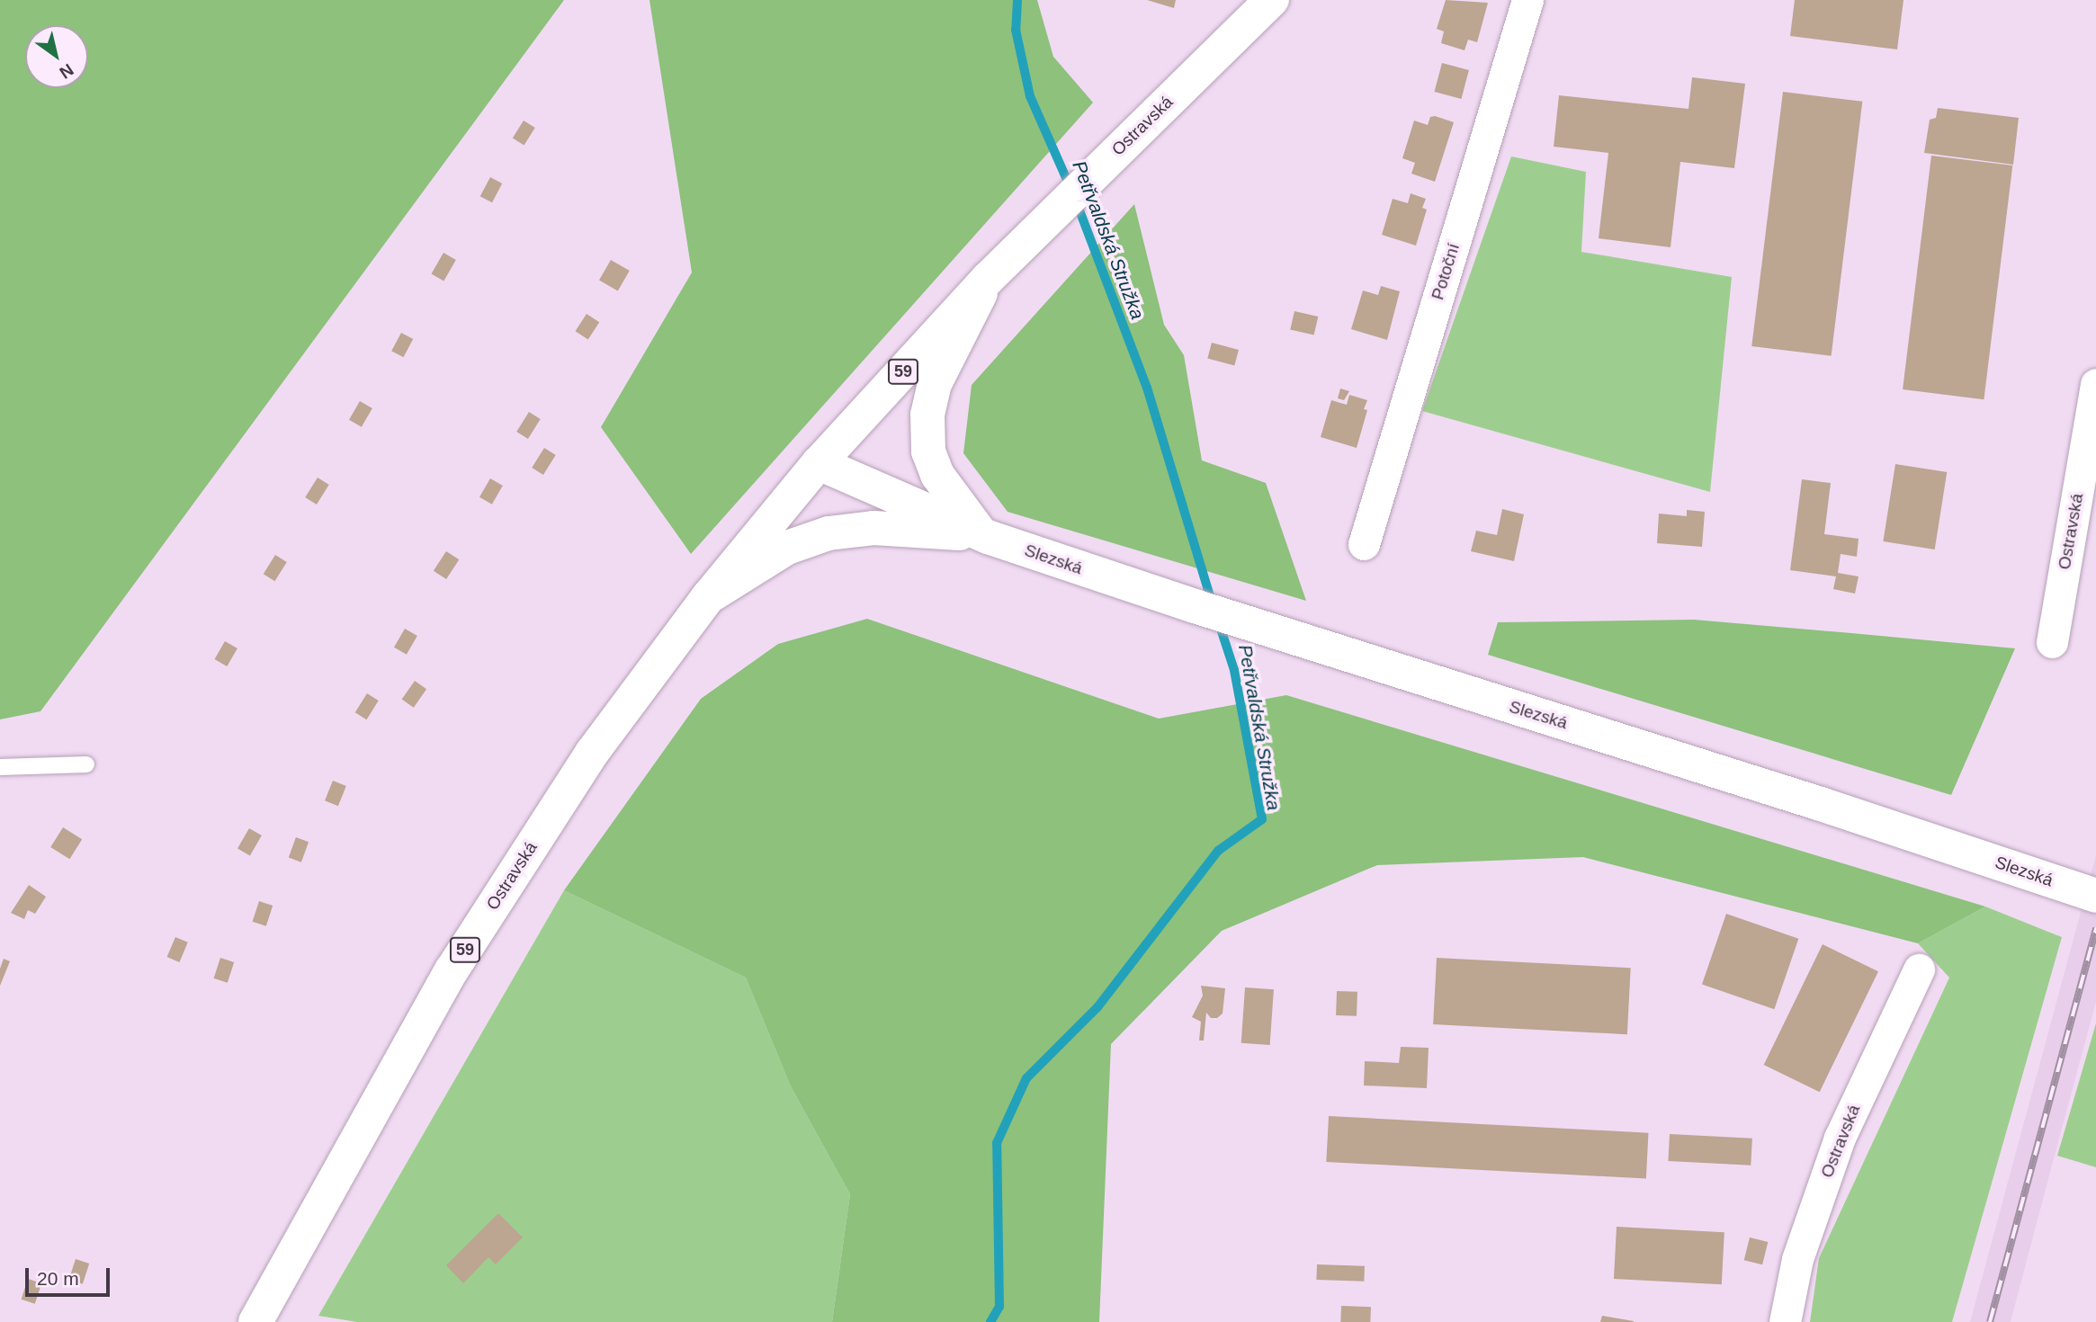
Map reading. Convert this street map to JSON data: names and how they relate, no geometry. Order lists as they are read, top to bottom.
{
  "streets": {
    "main road": ["Ostravská", "59", "Slezská"],
    "street": ["Potoční"]
  },
  "crossings": [
    ["Ostravská", "59"],
    ["Ostravská", "Slezská"],
    ["59", "Slezská"]
  ],
  "water": ["Petřvaldská Stružka"],
  "scale_bar": "20 m",
  "north": "bottom right"
}
